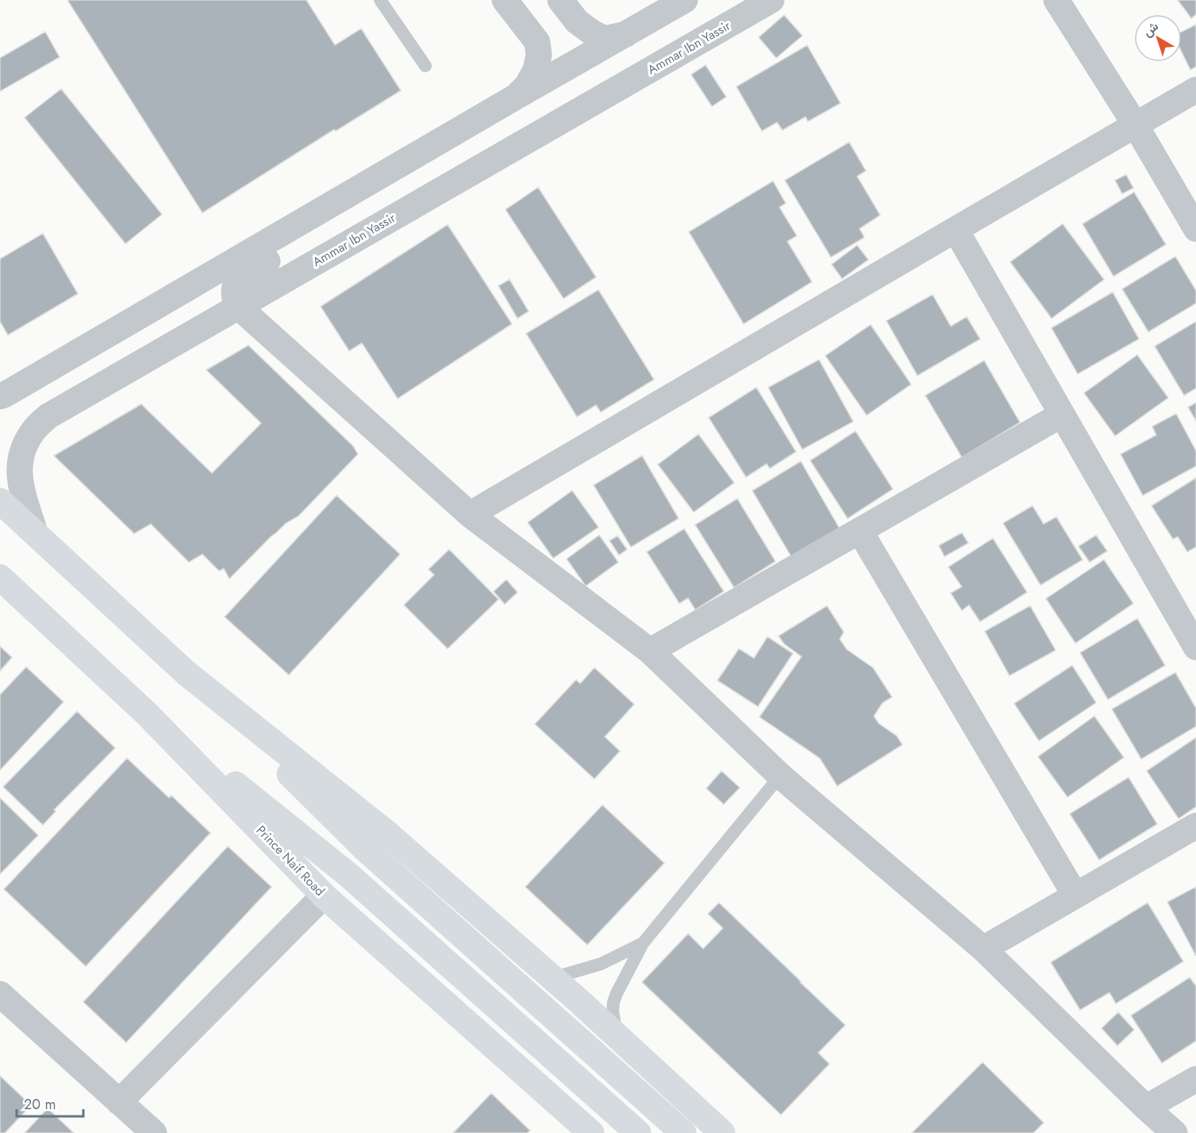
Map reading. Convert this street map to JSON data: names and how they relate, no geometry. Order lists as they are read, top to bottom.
{
  "streets": {
    "main road": ["Prince Naif Road"],
    "street": ["Ammar Ibn Yassir"]
  },
  "scale_bar": "20 m",
  "north": "top left"
}
